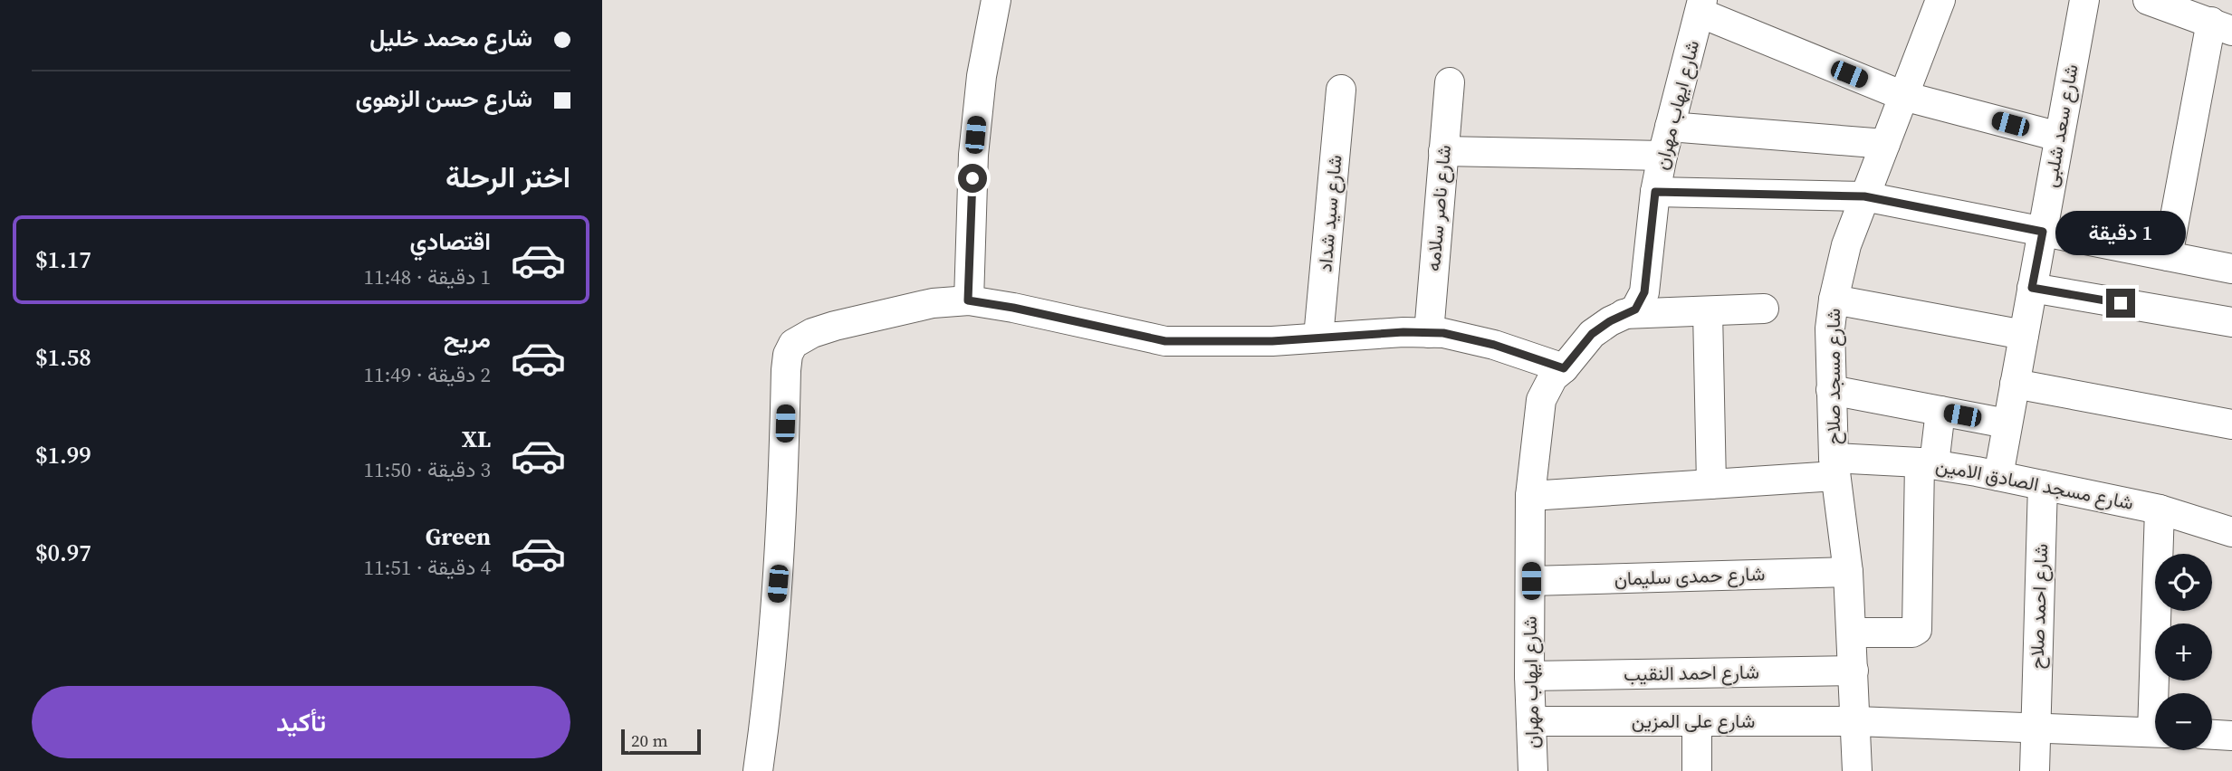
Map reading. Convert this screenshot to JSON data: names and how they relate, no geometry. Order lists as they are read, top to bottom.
{
  "streets": {
    "street": [
      "شارع ايهاب مهران",
      "شارع سعد شلبى",
      "شارع ناصر سلامه",
      "شارع سيد شداد",
      "شارع مسجد صلاح",
      "شارع مسجد الصادق الامين",
      "شارع حمدى سليمان",
      "شارع احمد صلاح",
      "شارع احمد النقيب",
      "شارع على المزين"
    ]
  },
  "crossings": [
    ["شارع ايهاب مهران", "شارع مسجد الصادق الامين"],
    ["شارع ايهاب مهران", "شارع حمدى سليمان"],
    ["شارع ايهاب مهران", "شارع احمد النقيب"],
    ["شارع ايهاب مهران", "شارع على المزين"],
    ["شارع سعد شلبى", "شارع مسجد الصادق الامين"],
    ["شارع مسجد صلاح", "شارع مسجد الصادق الامين"],
    ["شارع مسجد صلاح", "شارع حمدى سليمان"],
    ["شارع مسجد صلاح", "شارع احمد النقيب"],
    ["شارع مسجد صلاح", "شارع على المزين"],
    ["شارع مسجد الصادق الامين", "شارع احمد صلاح"]
  ],
  "scale_bar": "20 m",
  "page": {
    "banner": ["شارع محمد خليل", "شارع حسن الزهوى"],
    "heading": "اختر الرحلة",
    "bubble": "1 دقيقة",
    "list": [
      {
        "name": "اقتصادي",
        "note": "1 دقيقة · 11:48",
        "value": "$1.17"
      },
      {
        "name": "مريح",
        "note": "2 دقيقة · 11:49",
        "value": "$1.58"
      },
      {
        "name": "XL",
        "note": "3 دقيقة · 11:50",
        "value": "$1.99"
      },
      {
        "name": "Green",
        "note": "4 دقيقة · 11:51",
        "value": "$0.97"
      }
    ],
    "map_buttons": ["+", "−"],
    "buttons": "تأكيد",
    "scale": "20 m"
  }
}
